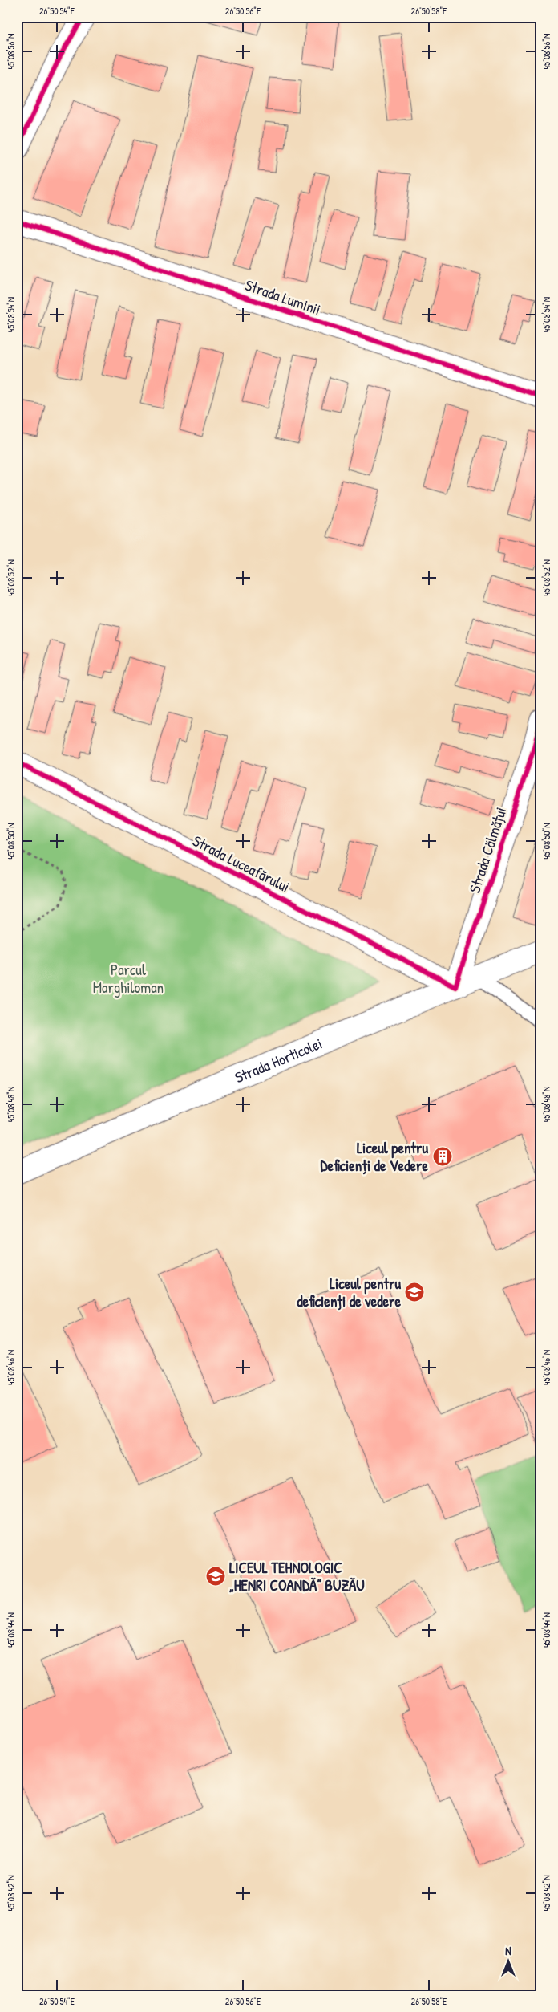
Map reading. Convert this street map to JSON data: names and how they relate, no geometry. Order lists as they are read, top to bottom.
{
  "streets": {
    "street": [
      "Strada Luminii",
      "Strada Călmățui",
      "Strada Luceafărului",
      "Strada Horticolei"
    ]
  },
  "crossings": [
    ["Strada Călmățui", "Strada Luceafărului"],
    ["Strada Călmățui", "Strada Horticolei"],
    ["Strada Luceafărului", "Strada Horticolei"]
  ],
  "parks": ["Parcul Marghiloman"],
  "places": {
    "building": ["Liceul pentru Deficienți de Vedere"],
    "school or university": ["Liceul pentru deficienți de vedere", "LICEUL TEHNOLOGIC „HENRI COANDĂ” BUZĂU"]
  },
  "north": "top",
  "coordinates": [
    "26°50'54\"E",
    "26°50'56\"E",
    "26°50'58\"E",
    "45°08'56\"N",
    "45°08'54\"N",
    "45°08'52\"N",
    "45°08'50\"N",
    "45°08'48\"N",
    "45°08'46\"N",
    "45°08'44\"N",
    "45°08'42\"N"
  ]
}
